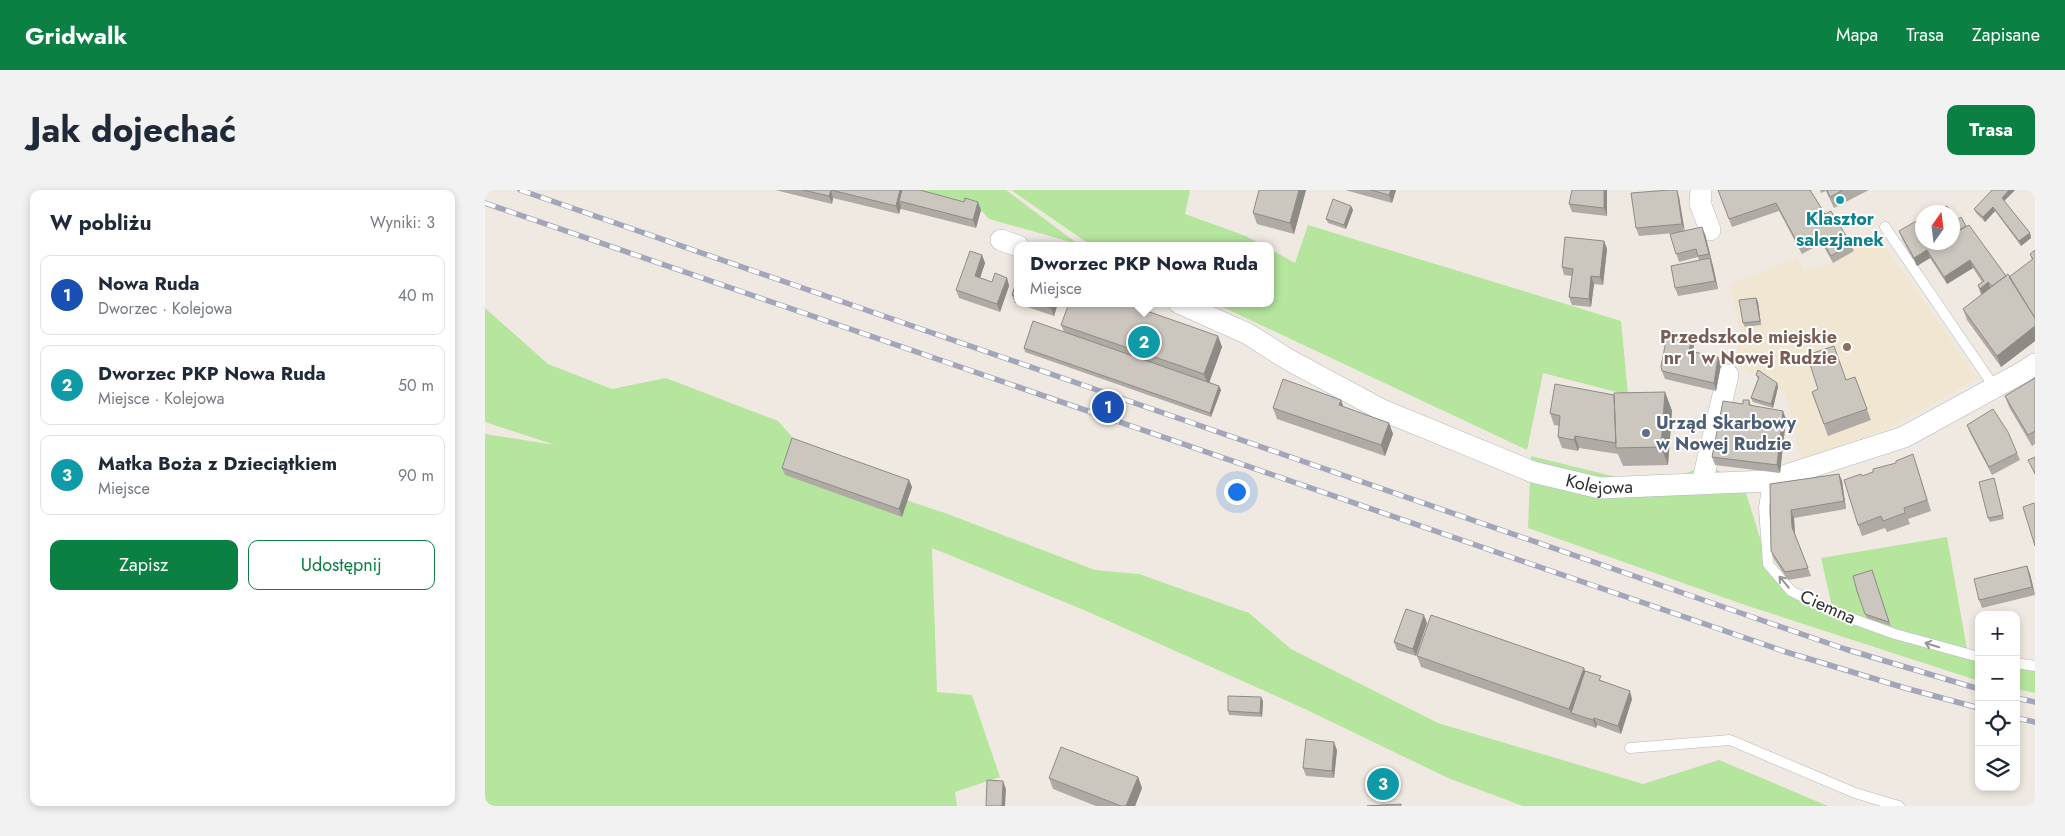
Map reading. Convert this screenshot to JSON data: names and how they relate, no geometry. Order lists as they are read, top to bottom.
{
  "streets": {
    "street": ["Kolejowa"],
    "lane": ["Ciemna"]
  },
  "crossings": [
    ["Kolejowa", "Ciemna"]
  ],
  "one_way": ["Ciemna"],
  "places": ["Klasztor salezjanek", "Przedszkole miejskie nr 1 w Nowej Rudzie", "Urząd Skarbowy w Nowej Rudzie"],
  "north": "top",
  "page": {
    "header": "Gridwalk",
    "nav": ["Mapa", "Trasa", "Zapisane"],
    "title": "Jak dojechać",
    "buttons": [
      "Trasa",
      ["Zapisz", "Udostępnij"]
    ],
    "heading": ["W pobliżu", "Wyniki: 3"],
    "popup": ["Dworzec PKP Nowa Ruda", "Miejsce"],
    "list": [
      {
        "mark": "1",
        "name": "Nowa Ruda",
        "note": "Dworzec · Kolejowa",
        "value": "40 m"
      },
      {
        "mark": "2",
        "name": "Dworzec PKP Nowa Ruda",
        "note": "Miejsce · Kolejowa",
        "value": "50 m"
      },
      {
        "mark": "3",
        "name": "Matka Boża z Dzieciątkiem",
        "note": "Miejsce",
        "value": "90 m"
      }
    ],
    "pins": ["2", "1", "3"],
    "map_buttons": ["+", "−"]
  }
}
